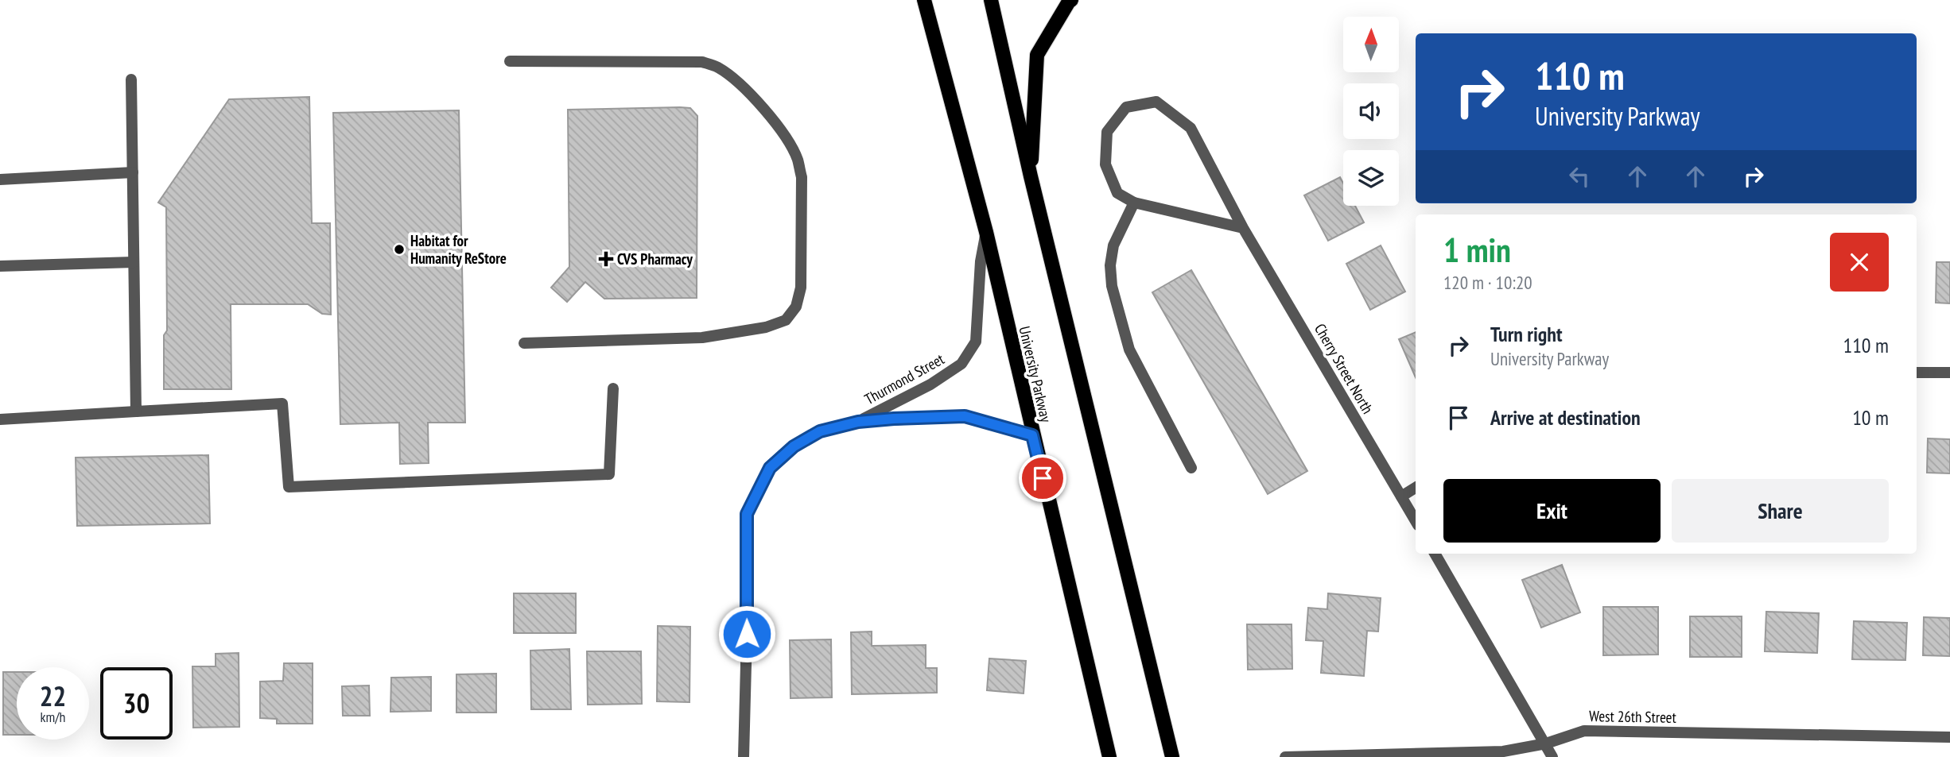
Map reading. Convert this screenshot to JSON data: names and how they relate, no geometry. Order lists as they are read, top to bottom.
{
  "streets": {
    "main road": ["University Parkway"],
    "street": ["Cherry Street North", "Thurmond Street", "West 26th Street"]
  },
  "crossings": [
    ["University Parkway", "Thurmond Street"]
  ],
  "places": {
    "other": ["Habitat for Humanity ReStore"],
    "health": ["CVS Pharmacy"]
  },
  "north": "top",
  "page": {
    "turn": ["110 m", "University Parkway"],
    "heading": ["1 min", "120 m · 10:20"],
    "list": [
      {
        "name": "Turn right",
        "note": "University Parkway",
        "value": "110 m"
      },
      {
        "name": "Arrive at destination",
        "value": "10 m"
      }
    ],
    "buttons": ["Exit", "Share"],
    "speed": "22 km/h",
    "limit": "30"
  }
}
